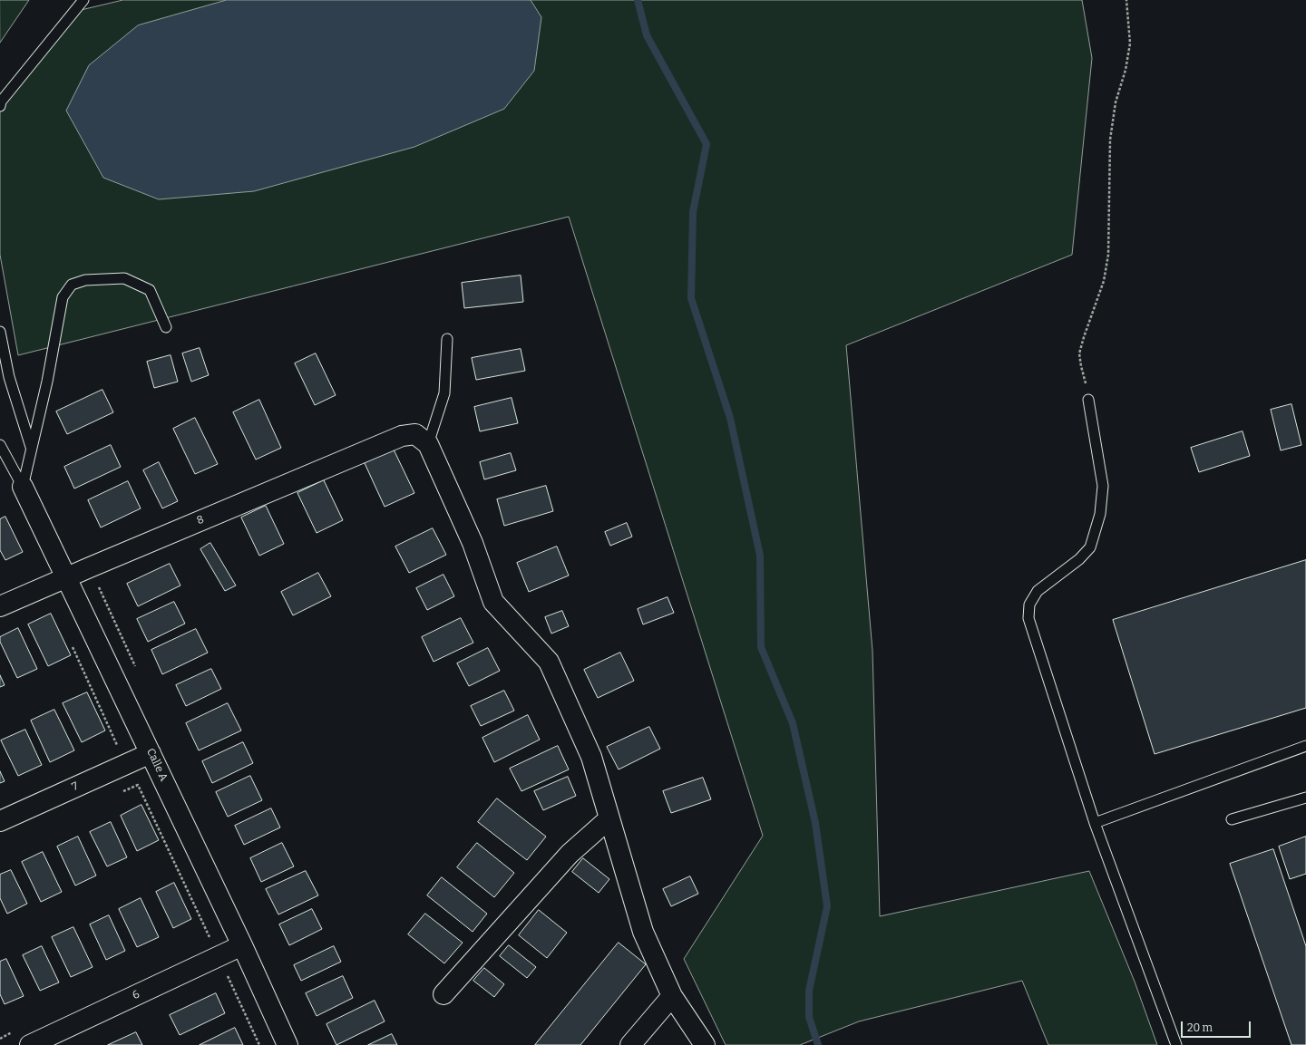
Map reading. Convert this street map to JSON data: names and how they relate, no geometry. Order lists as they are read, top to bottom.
{
  "streets": {
    "street": [
      "8",
      "Calle A",
      "7",
      "6"
    ]
  },
  "crossings": [
    ["8", "Calle A"],
    ["Calle A", "7"],
    ["Calle A", "6"]
  ],
  "scale_bar": "20 m"
}
